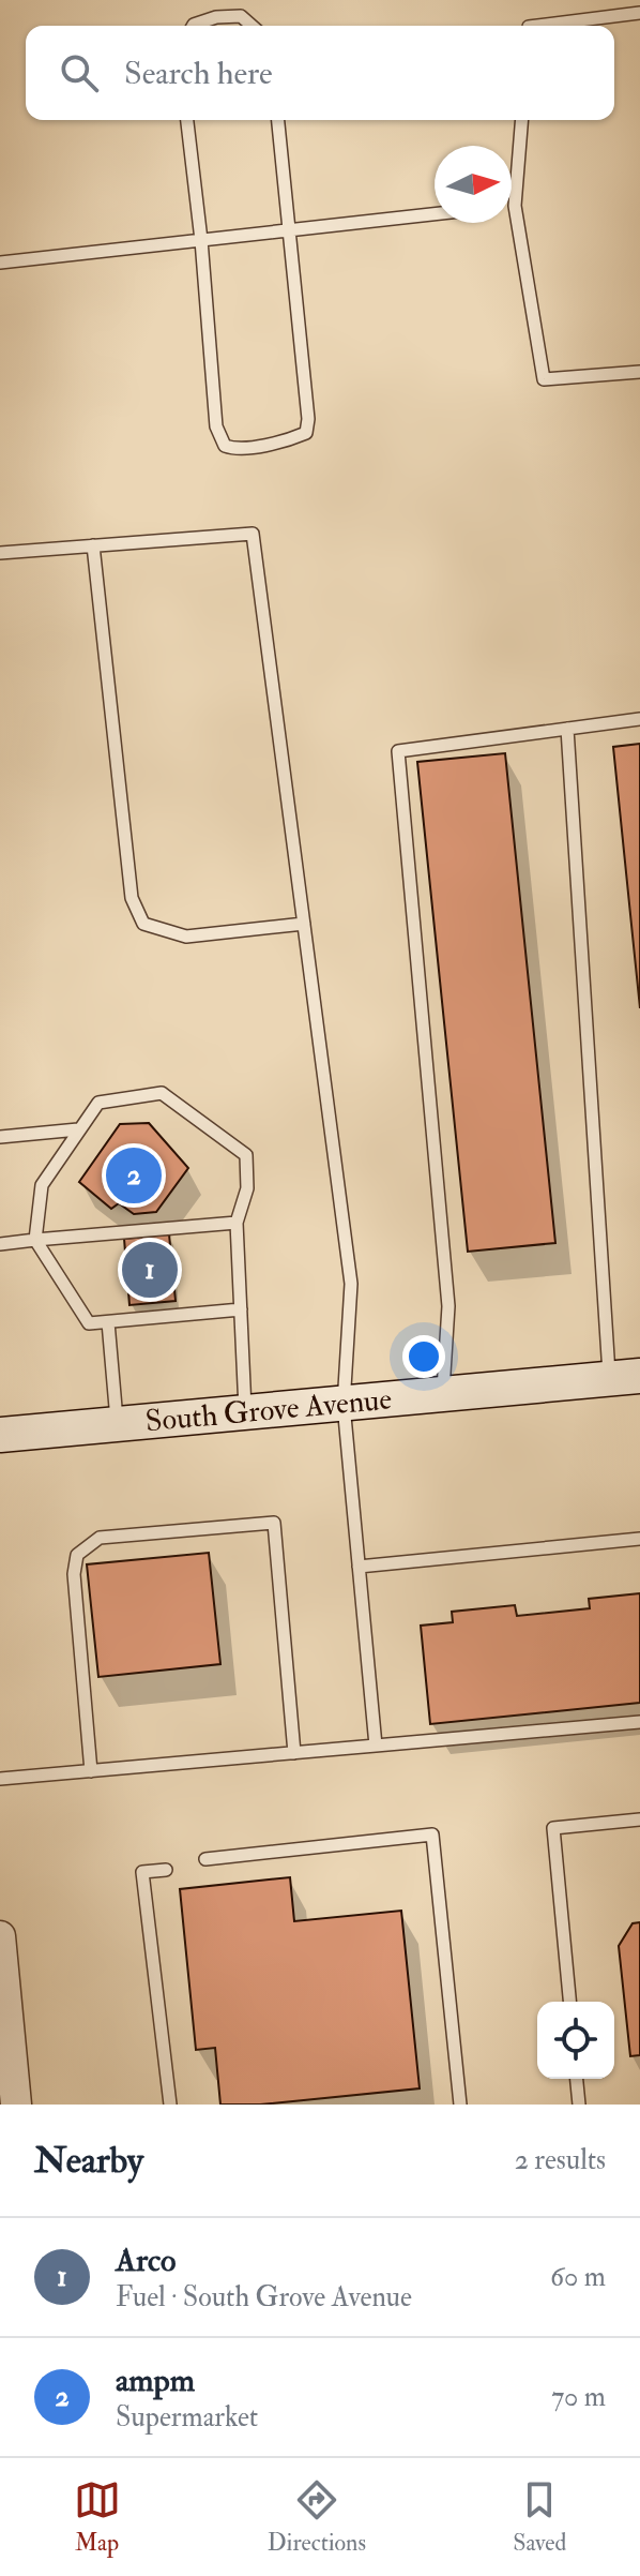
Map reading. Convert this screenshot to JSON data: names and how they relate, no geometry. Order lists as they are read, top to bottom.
{
  "streets": {
    "main road": ["South Grove Avenue"]
  },
  "north": "right",
  "page": {
    "search": "Search here",
    "pins": ["2", "1"],
    "heading": ["Nearby", "2 results"],
    "list": [
      {
        "mark": "1",
        "name": "Arco",
        "note": "Fuel · South Grove Avenue",
        "value": "60 m"
      },
      {
        "mark": "2",
        "name": "ampm",
        "note": "Supermarket",
        "value": "70 m"
      }
    ],
    "nav": ["Map", "Directions", "Saved"]
  }
}
